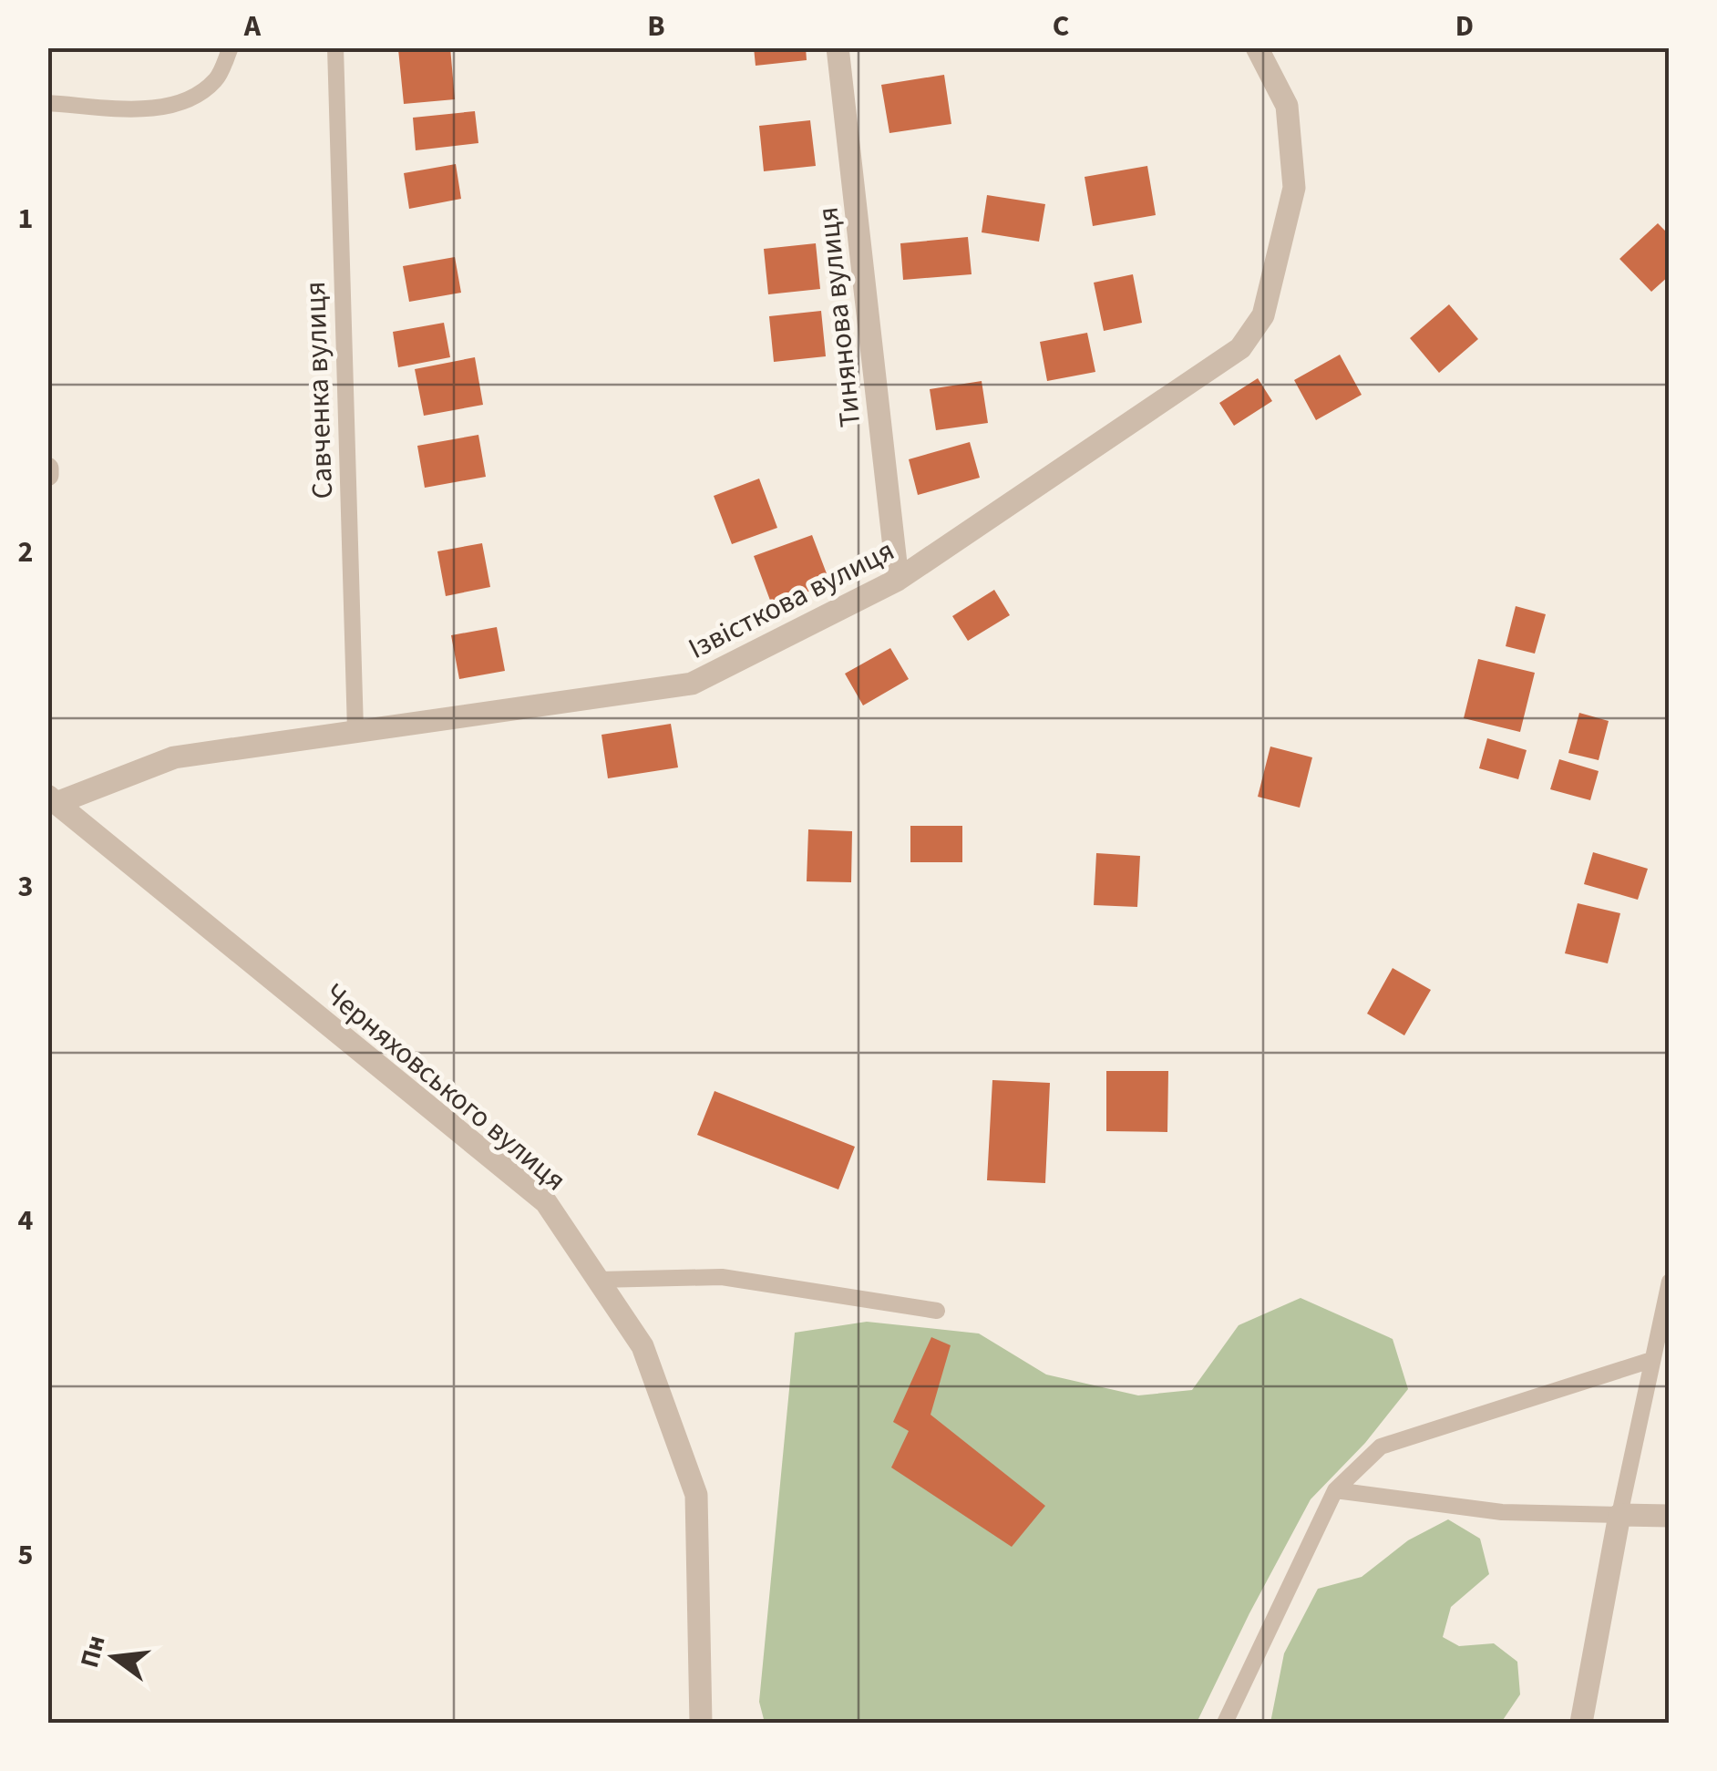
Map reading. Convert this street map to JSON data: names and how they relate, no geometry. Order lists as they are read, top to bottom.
{
  "streets": {
    "street": ["Тинянова вулиця", "Iзвiсткова вулиця", "Черняховського вулиця"],
    "lane": ["Савченка вулиця"]
  },
  "crossings": [
    ["Тинянова вулиця", "Iзвiсткова вулиця"],
    ["Савченка вулиця", "Iзвiсткова вулиця"],
    ["Iзвiсткова вулиця", "Черняховського вулиця"]
  ],
  "north": "left",
  "grid": {
    "columns": [
      "A",
      "B",
      "C",
      "D"
    ],
    "rows": [
      "1",
      "2",
      "3",
      "4",
      "5"
    ]
  }
}
